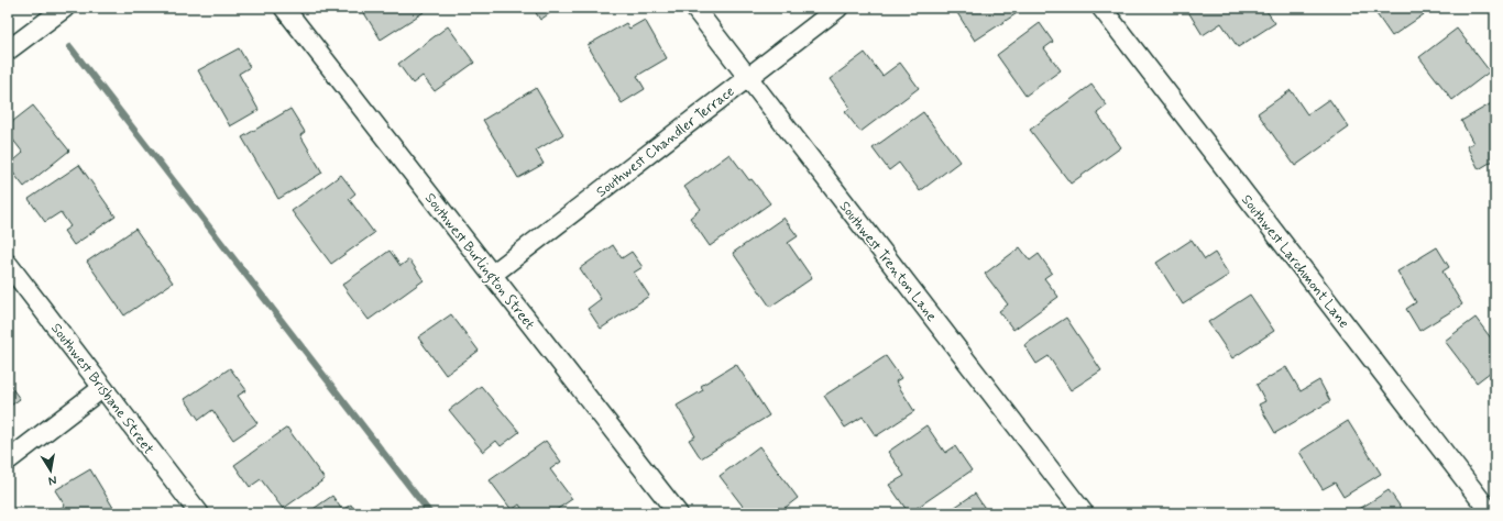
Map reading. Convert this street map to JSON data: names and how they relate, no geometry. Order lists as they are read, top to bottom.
{
  "streets": {
    "street": [
      "Southwest Chandler Terrace",
      "Southwest Burlington Street",
      "Southwest Trenton Lane",
      "Southwest Larchmont Lane",
      "Southwest Brisbane Street"
    ]
  },
  "crossings": [
    ["Southwest Chandler Terrace", "Southwest Burlington Street"],
    ["Southwest Chandler Terrace", "Southwest Trenton Lane"]
  ],
  "north": "bottom"
}
